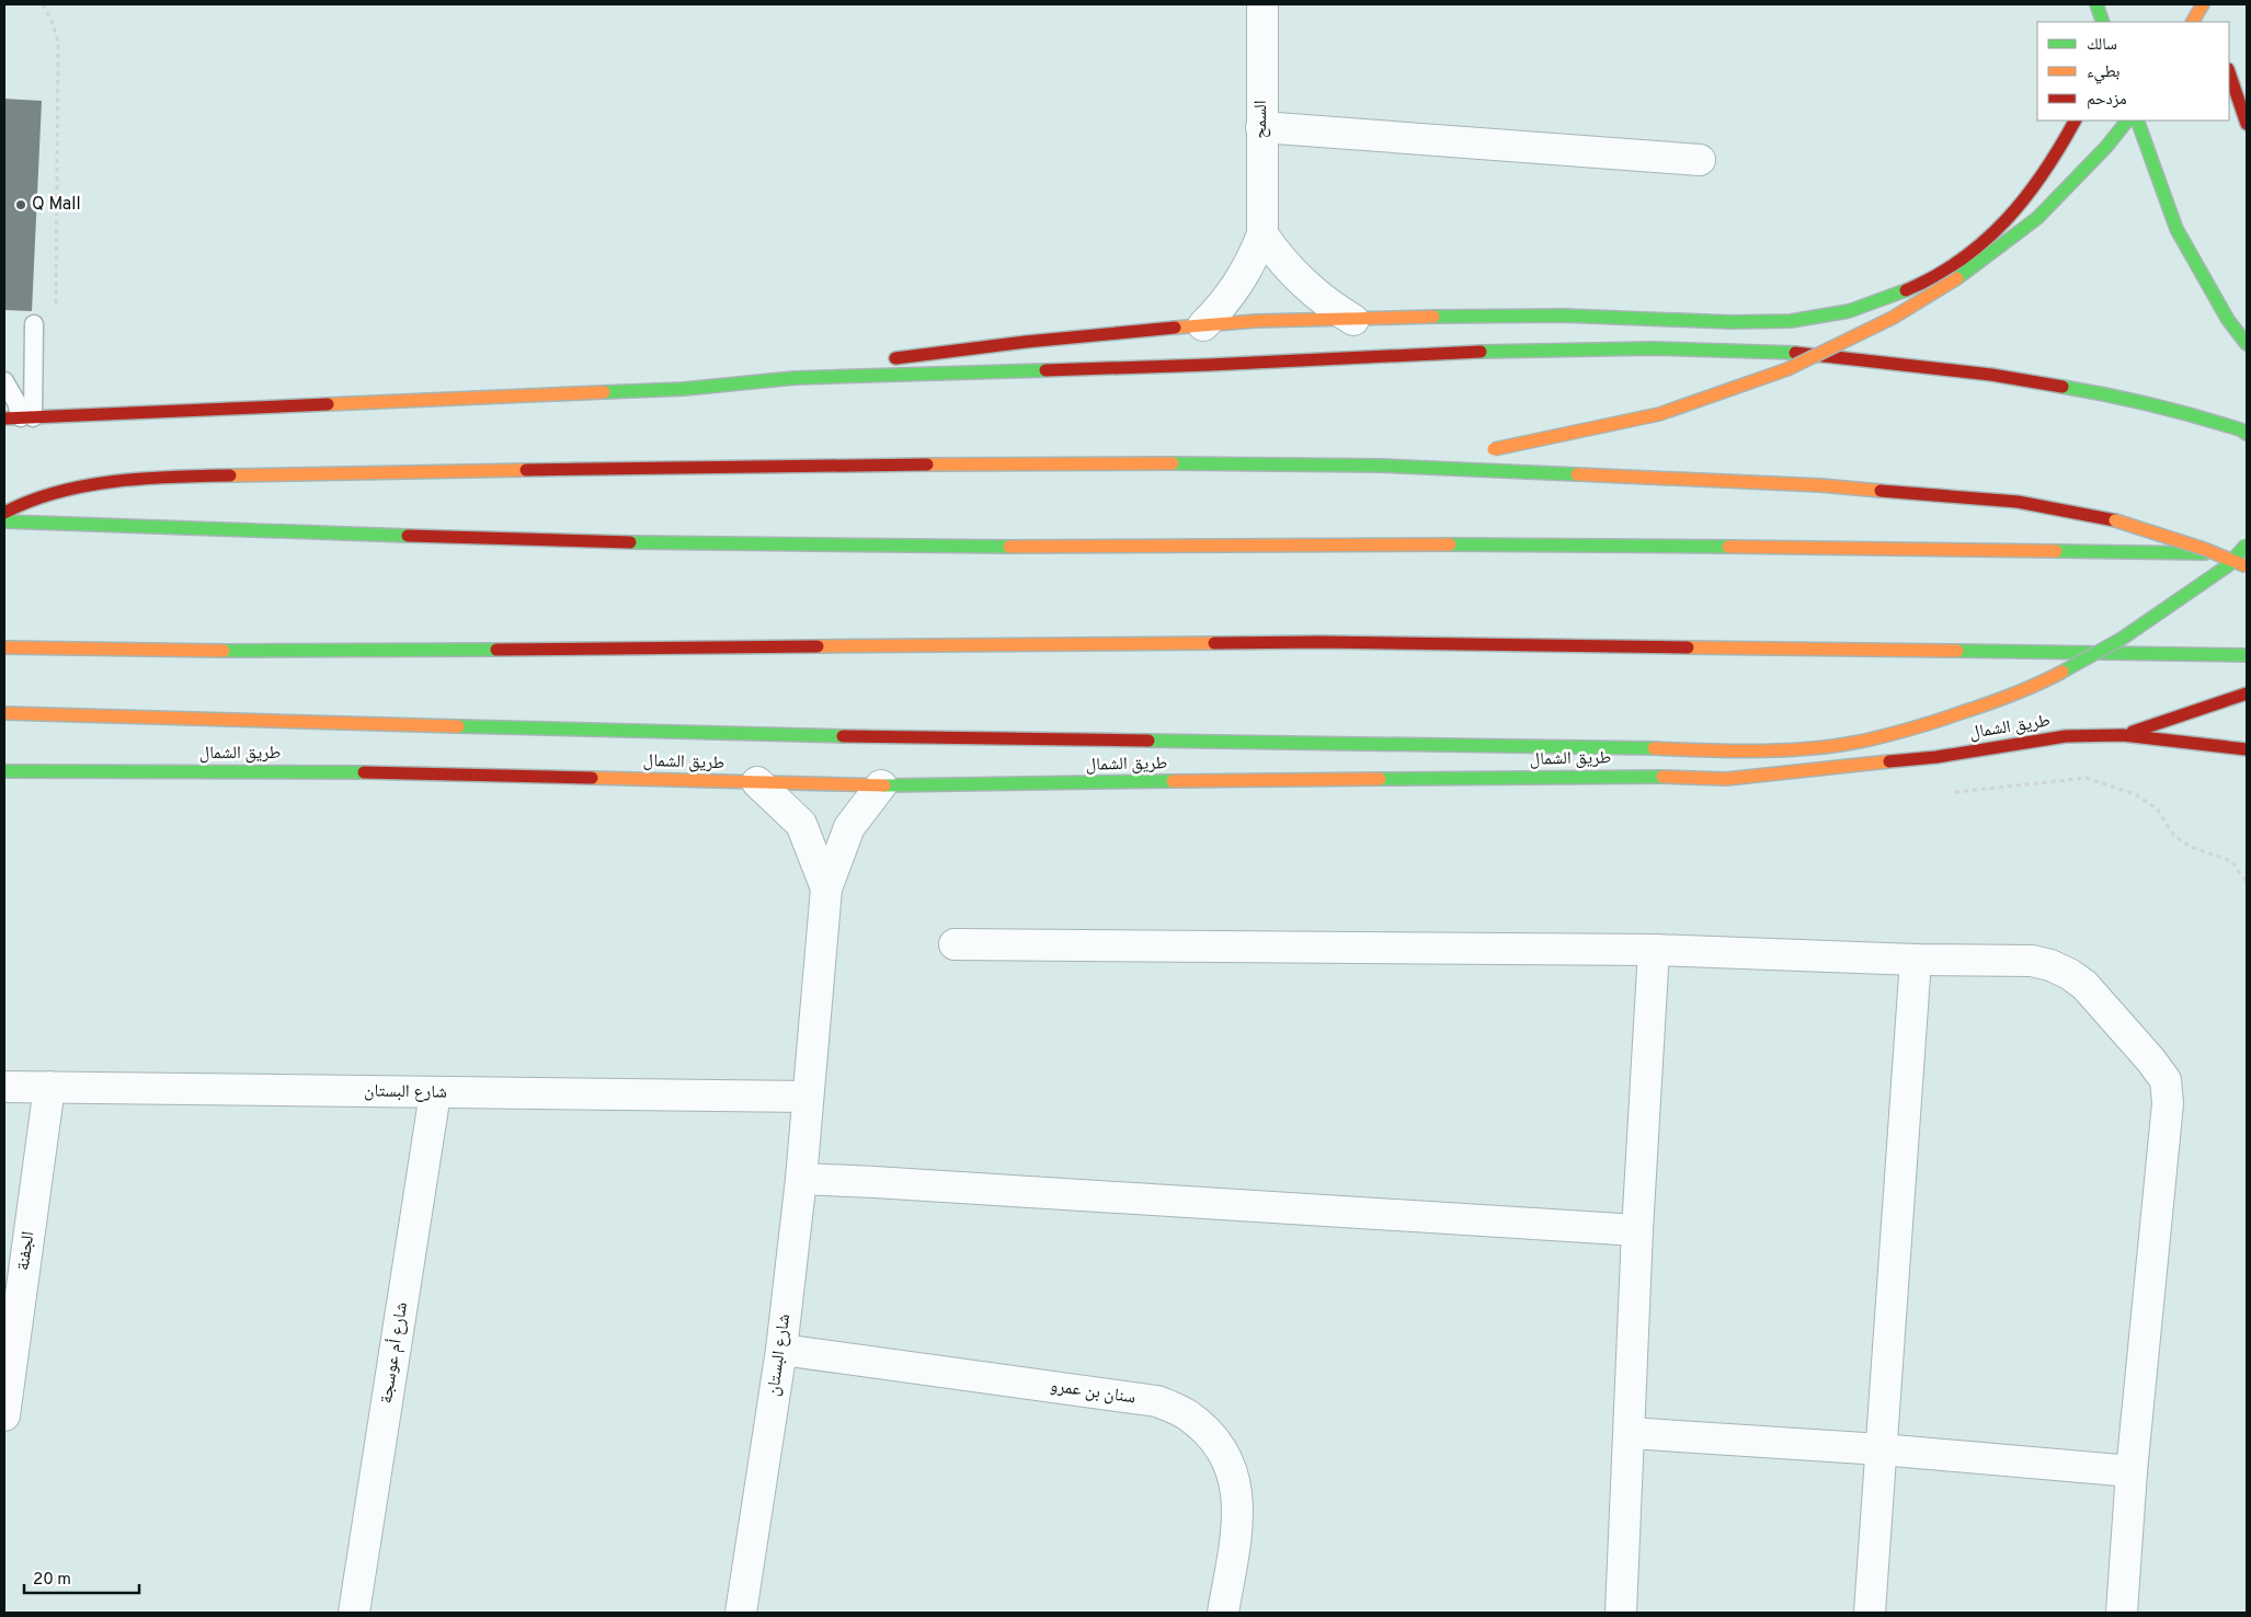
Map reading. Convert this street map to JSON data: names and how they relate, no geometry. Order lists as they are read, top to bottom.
{
  "streets": {
    "main road": ["طريق الشمال"],
    "street": [
      "السمح",
      "شارع البستان",
      "الجفنة",
      "شارع أم عوسجة",
      "سنان بن عمرو"
    ]
  },
  "crossings": [
    ["طريق الشمال", "شارع البستان"],
    ["شارع البستان", "الجفنة"],
    ["شارع البستان", "شارع أم عوسجة"],
    ["شارع البستان", "سنان بن عمرو"]
  ],
  "places": ["Q Mall"],
  "legend": ["سالك", "بطيء", "مزدحم"],
  "scale_bar": "20 m"
}
